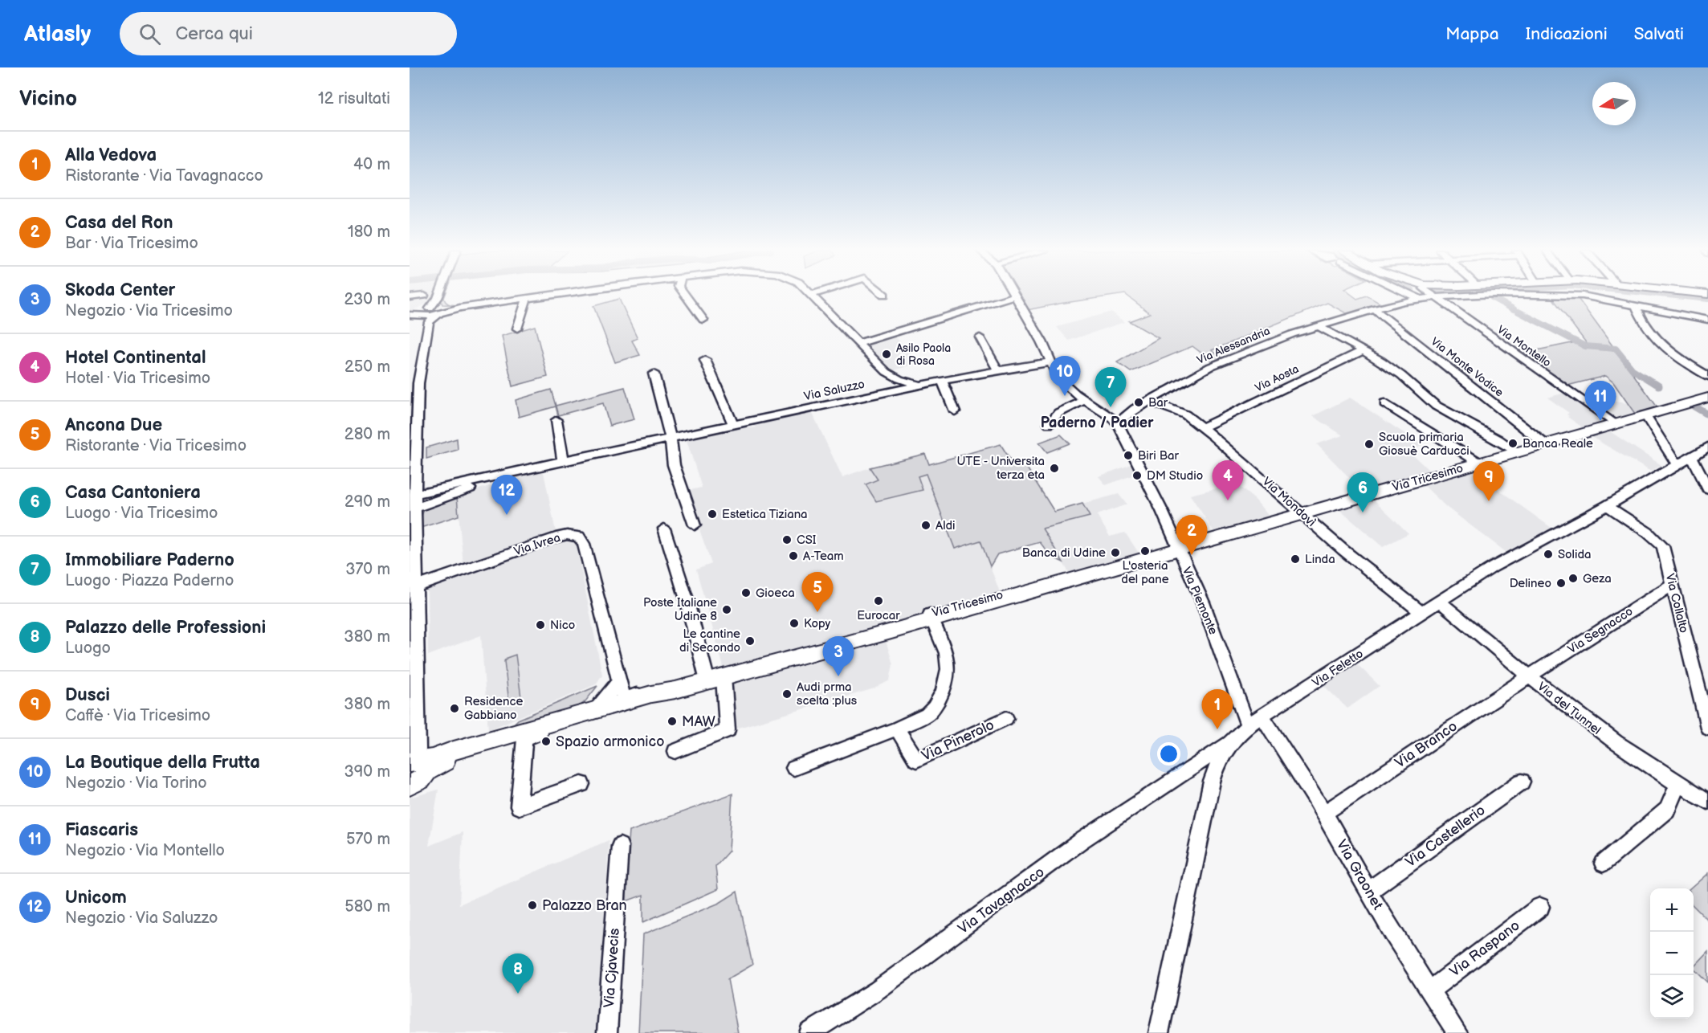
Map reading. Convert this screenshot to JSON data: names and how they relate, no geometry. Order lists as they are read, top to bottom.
{
  "streets": {
    "main road": ["Via Tricesimo"],
    "street": [
      "Via Alessandria",
      "Via Montello",
      "Via Monte Vodice",
      "Via Aosta",
      "Via Saluzzo",
      "Via Mondovì",
      "Via Ivrea",
      "Via Piemonte",
      "Via Collalto",
      "Via Segnacco",
      "Via Feletto",
      "Via del Tunnel",
      "Via Pinerolo",
      "Via Branco",
      "Via Castellerio",
      "Via Graonet",
      "Via Tavagnacco",
      "Via Raspano",
      "Via Cjavecis"
    ]
  },
  "crossings": [
    ["Via Alessandria", "Via Montello"],
    ["Via Alessandria", "Via Monte Vodice"],
    ["Via Alessandria", "Via Mondovì"],
    ["Via Alessandria", "Via Piemonte"],
    ["Via Montello", "Via Tricesimo"],
    ["Via Monte Vodice", "Via Tricesimo"],
    ["Via Aosta", "Via Mondovì"],
    ["Via Tricesimo", "Via Mondovì"],
    ["Via Tricesimo", "Via Piemonte"],
    ["Via Mondovì", "Via Feletto"],
    ["Via Piemonte", "Via Feletto"],
    ["Via Piemonte", "Via Graonet"],
    ["Via Collalto", "Via Segnacco"],
    ["Via Collalto", "Via Feletto"],
    ["Via Segnacco", "Via del Tunnel"],
    ["Via Segnacco", "Via Branco"],
    ["Via Feletto", "Via del Tunnel"],
    ["Via Feletto", "Via Graonet"],
    ["Via Feletto", "Via Tavagnacco"],
    ["Via del Tunnel", "Via Branco"],
    ["Via Branco", "Via Graonet"],
    ["Via Castellerio", "Via Graonet"],
    ["Via Graonet", "Via Raspano"]
  ],
  "districts": ["Paderno / Padier"],
  "places": [
    "Asilo Paola di Rosa",
    "Bar",
    "Banca Reale",
    "Scuola primaria Giosuè Carducci",
    "Biri Bar",
    "UTE - Universita terza eta",
    "DM Studio",
    "Estetica Tiziana",
    "Aldi",
    "CSI",
    "L'osteria del pane",
    "Banca di Udine",
    "Solida",
    "A-Team",
    "Linda",
    "Geza",
    "Delineo",
    "Gioeca",
    "Eurocar",
    "Poste Italiane Udine 8",
    "Kopy",
    "Nico",
    "Le cantine di Secondo",
    "Audi prma scelta :plus",
    "Residence Gabbiano",
    "MAW",
    "Spazio armonico",
    "Palazzo Bran"
  ],
  "north": "left",
  "page": {
    "header": "Atlasly",
    "search": "Cerca qui",
    "nav": ["Mappa", "Indicazioni", "Salvati"],
    "heading": ["Vicino", "12 risultati"],
    "list": [
      {
        "mark": "1",
        "name": "Alla Vedova",
        "note": "Ristorante · Via Tavagnacco",
        "value": "40 m"
      },
      {
        "mark": "2",
        "name": "Casa del Ron",
        "note": "Bar · Via Tricesimo",
        "value": "180 m"
      },
      {
        "mark": "3",
        "name": "Skoda Center",
        "note": "Negozio · Via Tricesimo",
        "value": "230 m"
      },
      {
        "mark": "4",
        "name": "Hotel Continental",
        "note": "Hotel · Via Tricesimo",
        "value": "250 m"
      },
      {
        "mark": "5",
        "name": "Ancona Due",
        "note": "Ristorante · Via Tricesimo",
        "value": "280 m"
      },
      {
        "mark": "6",
        "name": "Casa Cantoniera",
        "note": "Luogo · Via Tricesimo",
        "value": "290 m"
      },
      {
        "mark": "7",
        "name": "Immobiliare Paderno",
        "note": "Luogo · Piazza Paderno",
        "value": "370 m"
      },
      {
        "mark": "8",
        "name": "Palazzo delle Professioni",
        "note": "Luogo",
        "value": "380 m"
      },
      {
        "mark": "9",
        "name": "Dusci",
        "note": "Caffè · Via Tricesimo",
        "value": "380 m"
      },
      {
        "mark": "10",
        "name": "La Boutique della Frutta",
        "note": "Negozio · Via Torino",
        "value": "390 m"
      },
      {
        "mark": "11",
        "name": "Fiascaris",
        "note": "Negozio · Via Montello",
        "value": "570 m"
      },
      {
        "mark": "12",
        "name": "Unicom",
        "note": "Negozio · Via Saluzzo",
        "value": "580 m"
      }
    ],
    "pins": [
      "10",
      "7",
      "11",
      "4",
      "9",
      "6",
      "12",
      "2",
      "5",
      "3",
      "1",
      "8"
    ],
    "map_buttons": ["+", "−"]
  }
}
